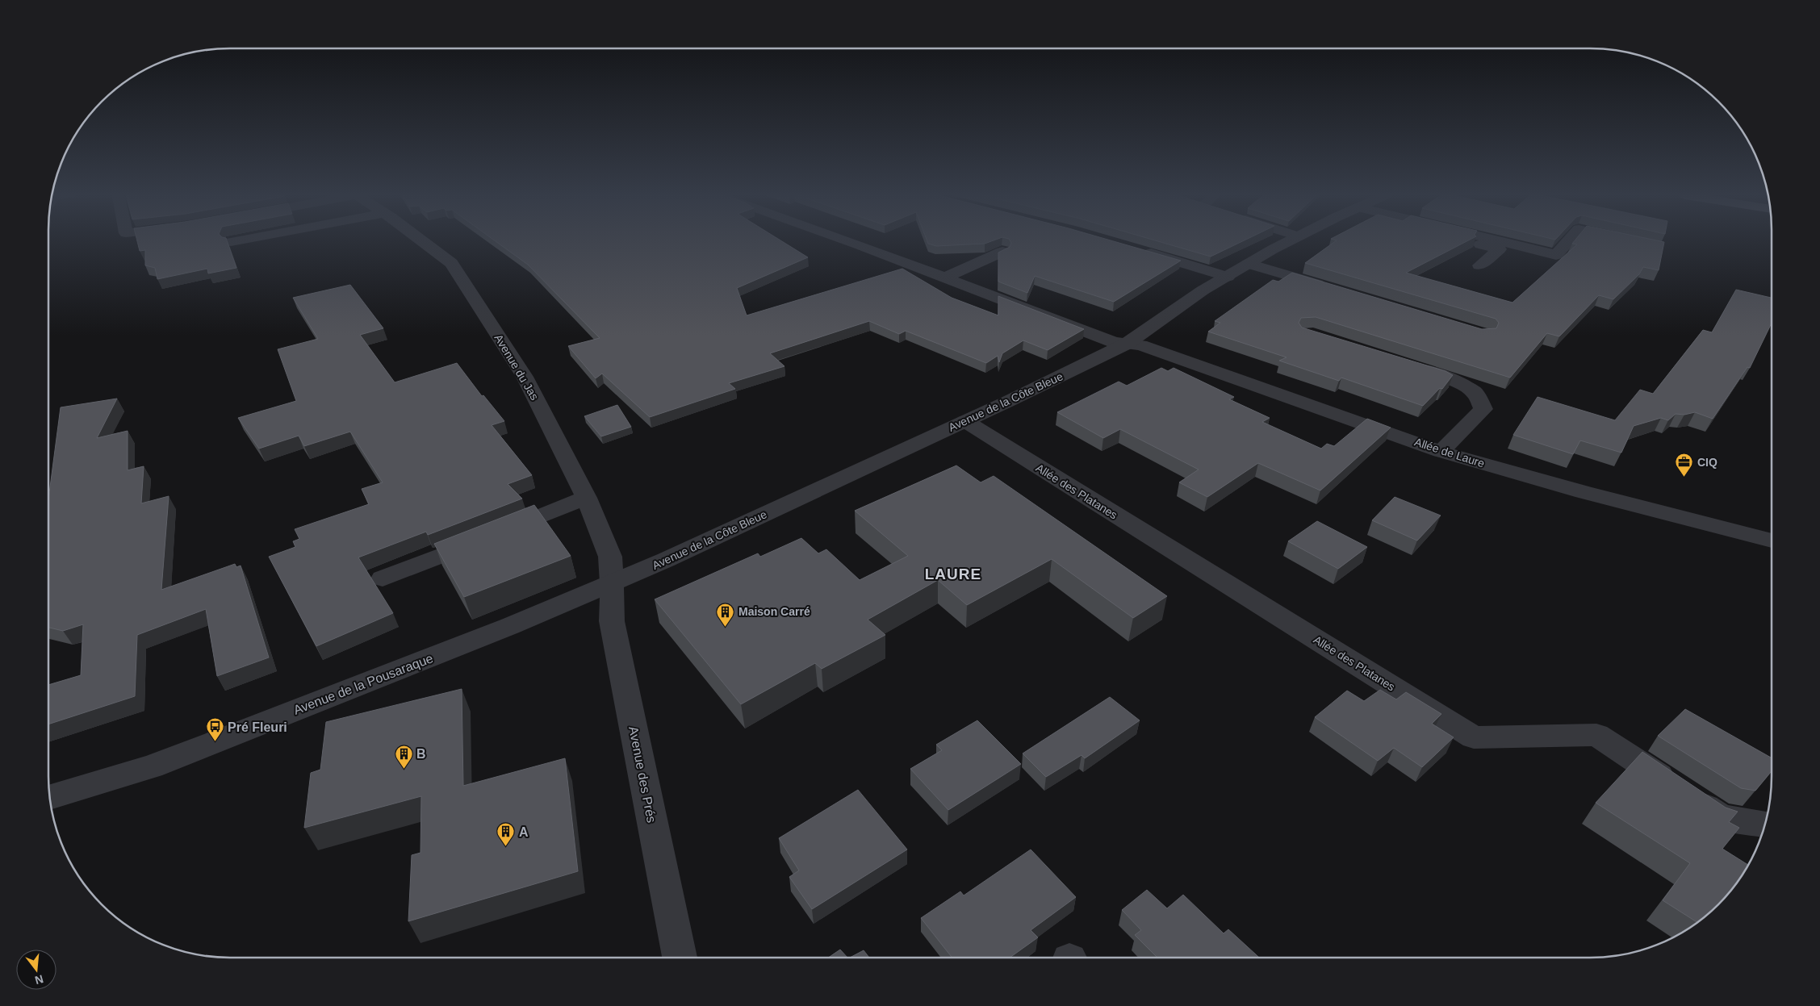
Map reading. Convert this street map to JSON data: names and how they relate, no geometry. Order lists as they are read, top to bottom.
{
  "streets": {
    "street": [
      "Avenue du Jas",
      "Avenue de la Côte Bleue",
      "Allée de Laure",
      "Allée des Platanes",
      "Avenue de la Pousaraque",
      "Avenue des Prés"
    ]
  },
  "crossings": [
    ["Avenue du Jas", "Avenue de la Côte Bleue"],
    ["Avenue du Jas", "Avenue de la Pousaraque"],
    ["Avenue du Jas", "Avenue des Prés"],
    ["Avenue de la Côte Bleue", "Allée de Laure"],
    ["Avenue de la Côte Bleue", "Allée des Platanes"],
    ["Avenue de la Côte Bleue", "Avenue de la Pousaraque"],
    ["Avenue de la Côte Bleue", "Avenue des Prés"],
    ["Avenue de la Pousaraque", "Avenue des Prés"]
  ],
  "districts": ["LAURE"],
  "places": {
    "office": ["CIQ"],
    "building": ["Maison Carré", "B", "A"],
    "bus stop": ["Pré Fleuri"]
  },
  "north": "bottom"
}
